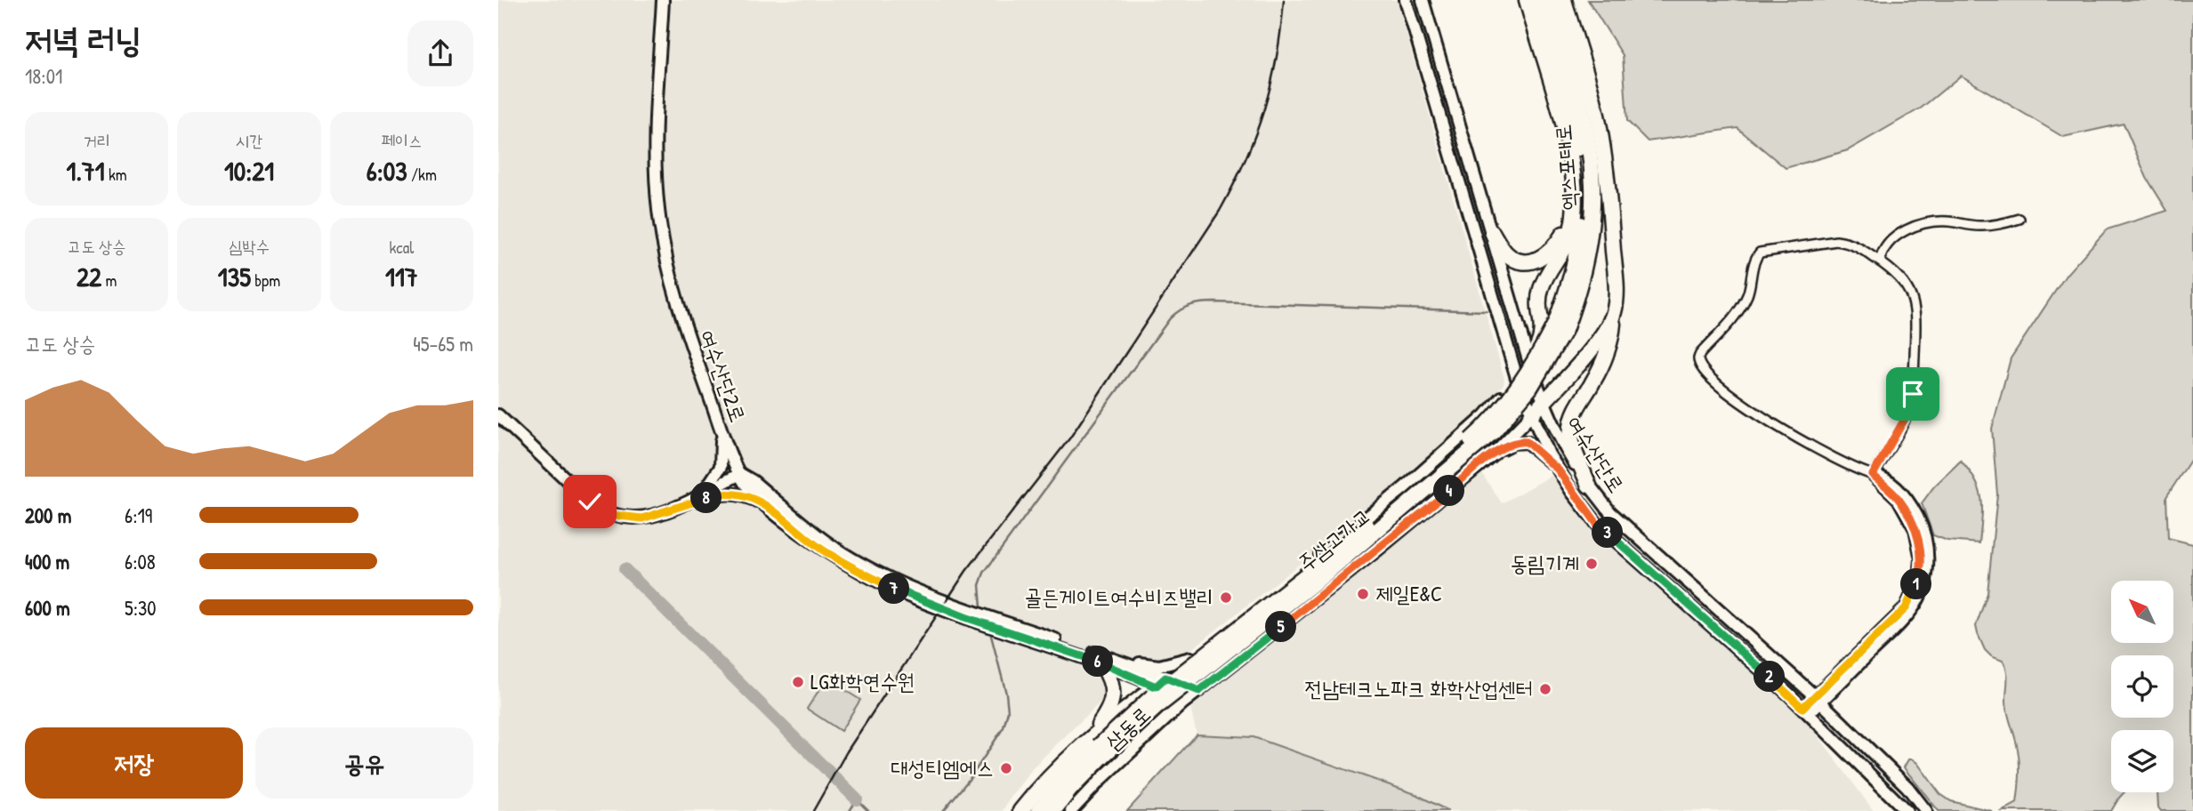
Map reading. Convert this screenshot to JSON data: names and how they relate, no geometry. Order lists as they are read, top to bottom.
{
  "streets": {
    "highway": ["엑스포대로", "주삼고가교"],
    "street": ["여수산단2로", "여수산단로", "삼동로"]
  },
  "crossings": [
    ["엑스포대로", "주삼고가교"],
    ["여수산단로", "삼동로"]
  ],
  "places": [
    "동림기계",
    "제일E&C",
    "골든게이트여수비즈밸리",
    "LG화학연수원",
    "전남테크노파크 화학산업센터",
    "대성티엠에스"
  ],
  "north": "top left",
  "page": {
    "heading": ["저녁 러닝", "18:01"],
    "stats": [
      ["거리", "1.71 km"],
      ["시간", "10:21"],
      ["페이스", "6:03 /km"],
      ["고도 상승", "22 m"],
      ["심박수", "135 bpm"],
      ["kcal", "117"]
    ],
    "chart": ["고도 상승", "45–65 m"],
    "pins": [
      "4",
      "8",
      "3",
      "1",
      "7",
      "5",
      "6",
      "2"
    ],
    "list": [
      {
        "name": "200 m",
        "note": "6:19"
      },
      {
        "name": "400 m",
        "note": "6:08"
      },
      {
        "name": "600 m",
        "note": "5:30"
      }
    ],
    "buttons": ["저장", "공유"]
  }
}
